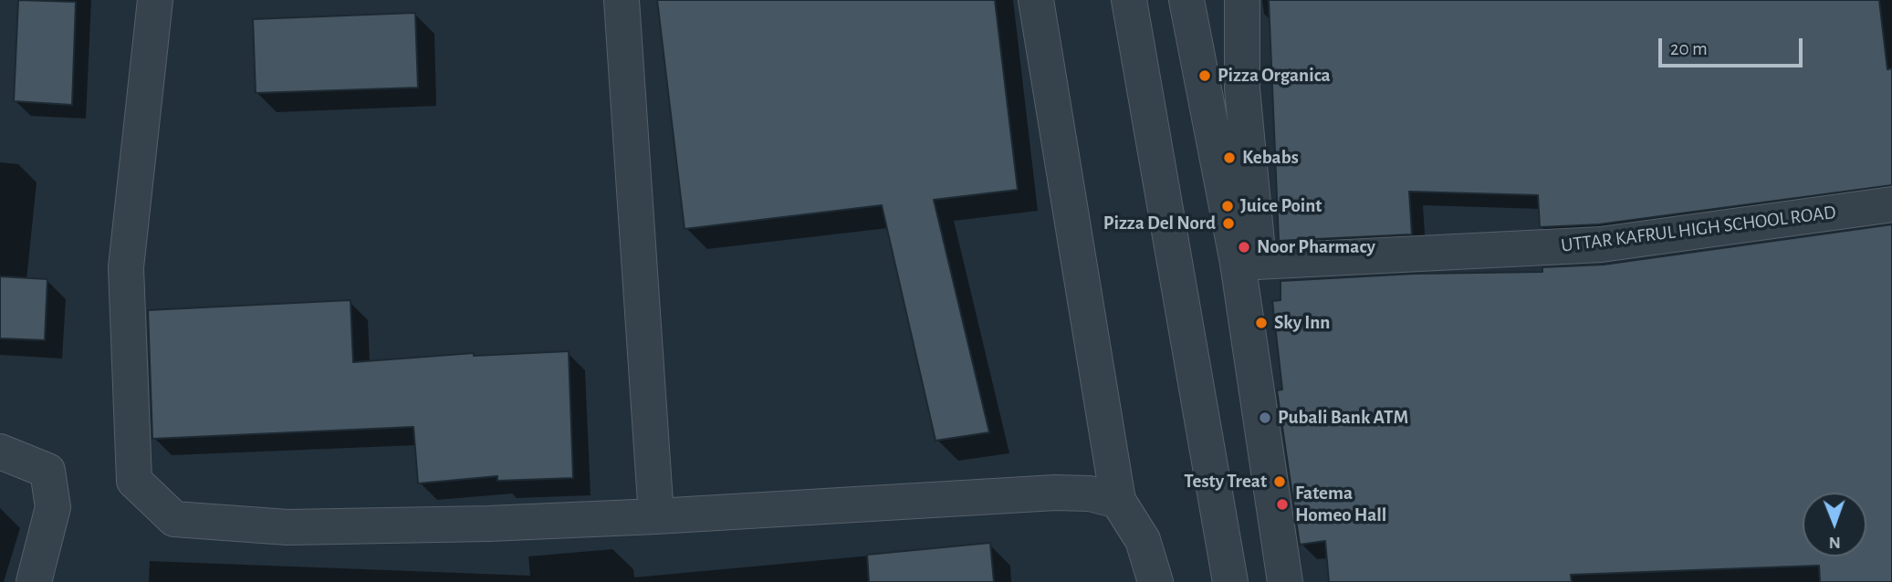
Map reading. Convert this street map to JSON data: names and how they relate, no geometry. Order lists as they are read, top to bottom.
{
  "streets": {
    "street": ["UTTAR KAFRUL HIGH SCHOOL ROAD"]
  },
  "places": [
    "Pizza Organica",
    "Kebabs",
    "Juice Point",
    "Pizza Del Nord",
    "Noor Pharmacy",
    "Sky Inn",
    "Pubali Bank ATM",
    "Testy Treat",
    "Fatema Homeo Hall"
  ],
  "scale_bar": "20 m",
  "north": "bottom"
}
